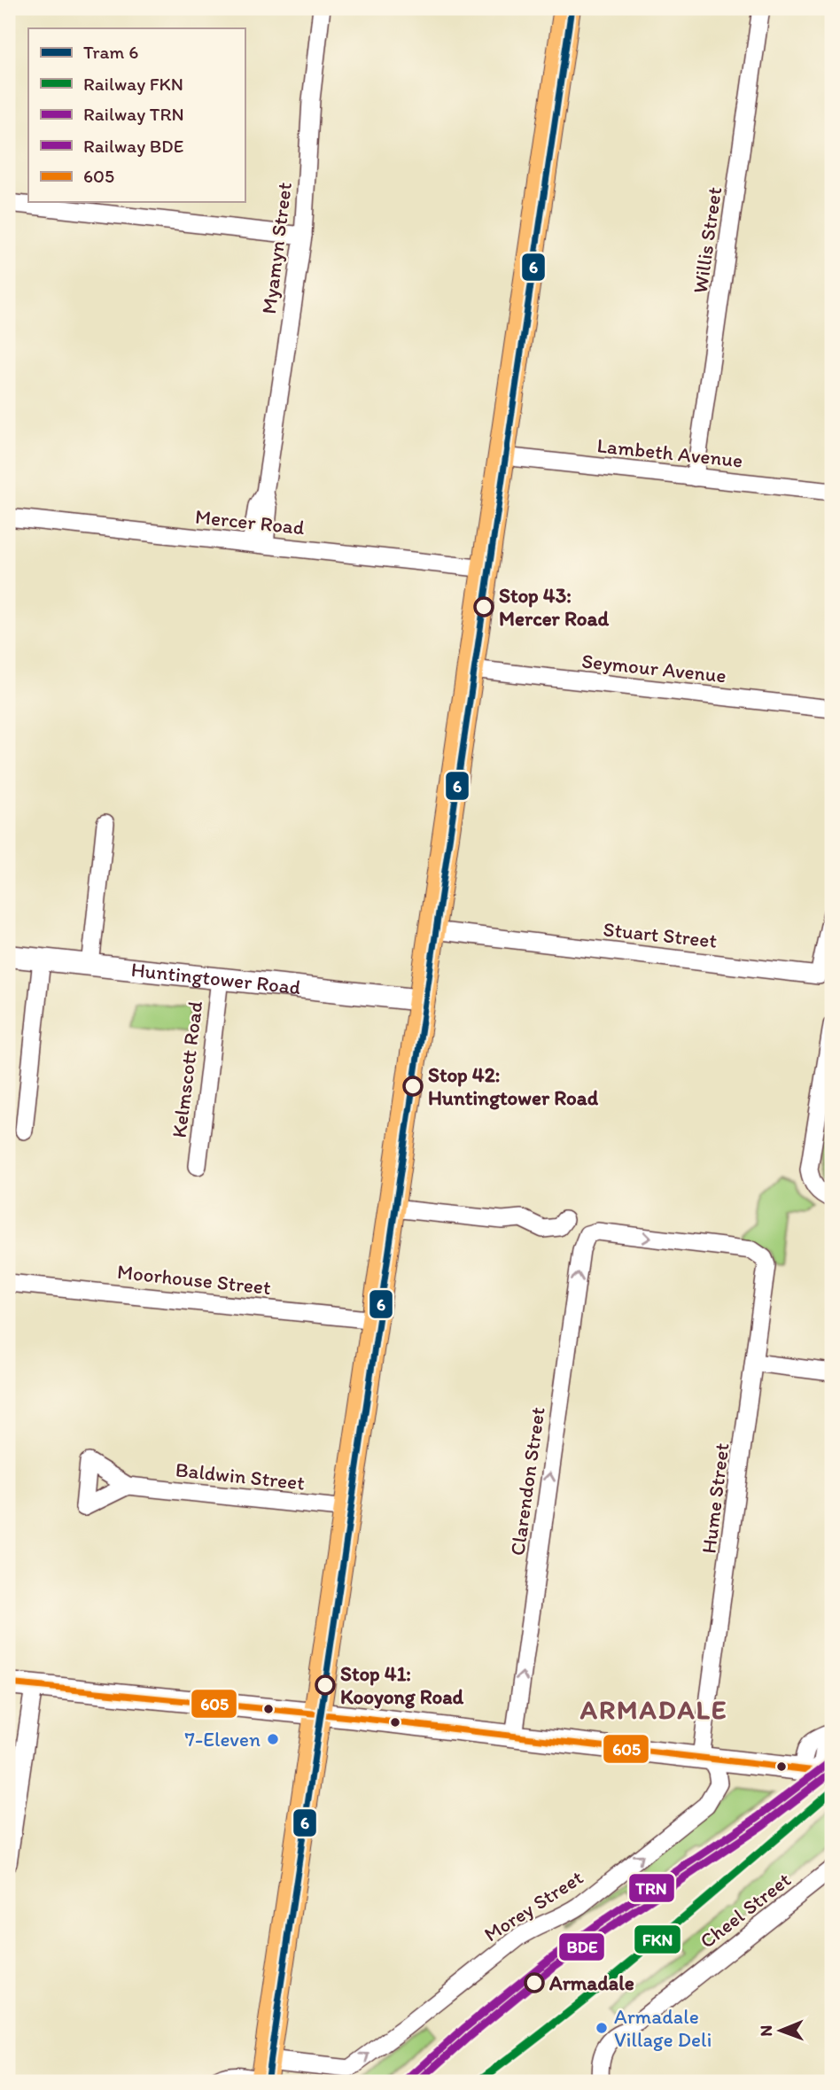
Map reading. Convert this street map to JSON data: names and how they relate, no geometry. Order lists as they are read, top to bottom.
{
  "streets": {
    "street": [
      "Willis Street",
      "Myamyn Street",
      "Lambeth Avenue",
      "Mercer Road",
      "Seymour Avenue",
      "Stuart Street",
      "Huntingtower Road",
      "Kelmscott Road",
      "Moorhouse Street",
      "Baldwin Street",
      "Clarendon Street",
      "Hume Street",
      "Morey Street",
      "Cheel Street"
    ]
  },
  "crossings": [
    ["Willis Street", "Lambeth Avenue"],
    ["Myamyn Street", "Mercer Road"],
    ["Huntingtower Road", "Kelmscott Road"],
    ["Clarendon Street", "Hume Street"],
    ["Hume Street", "Morey Street"]
  ],
  "one_way": ["Clarendon Street", "Morey Street"],
  "districts": ["ARMADALE"],
  "places": [
    "Stop 43: Mercer Road",
    "Stop 42: Huntingtower Road",
    "Stop 41: Kooyong Road",
    "7-Eleven",
    "Armadale",
    "Armadale Village Deli"
  ],
  "lines": [
    "tram line 6",
    "transit line 605",
    "rail line TRN",
    "rail line BDE",
    "rail line FKN"
  ],
  "legend": [
    "Tram 6",
    "Railway FKN",
    "Railway TRN",
    "Railway BDE",
    "605"
  ],
  "north": "left"
}
